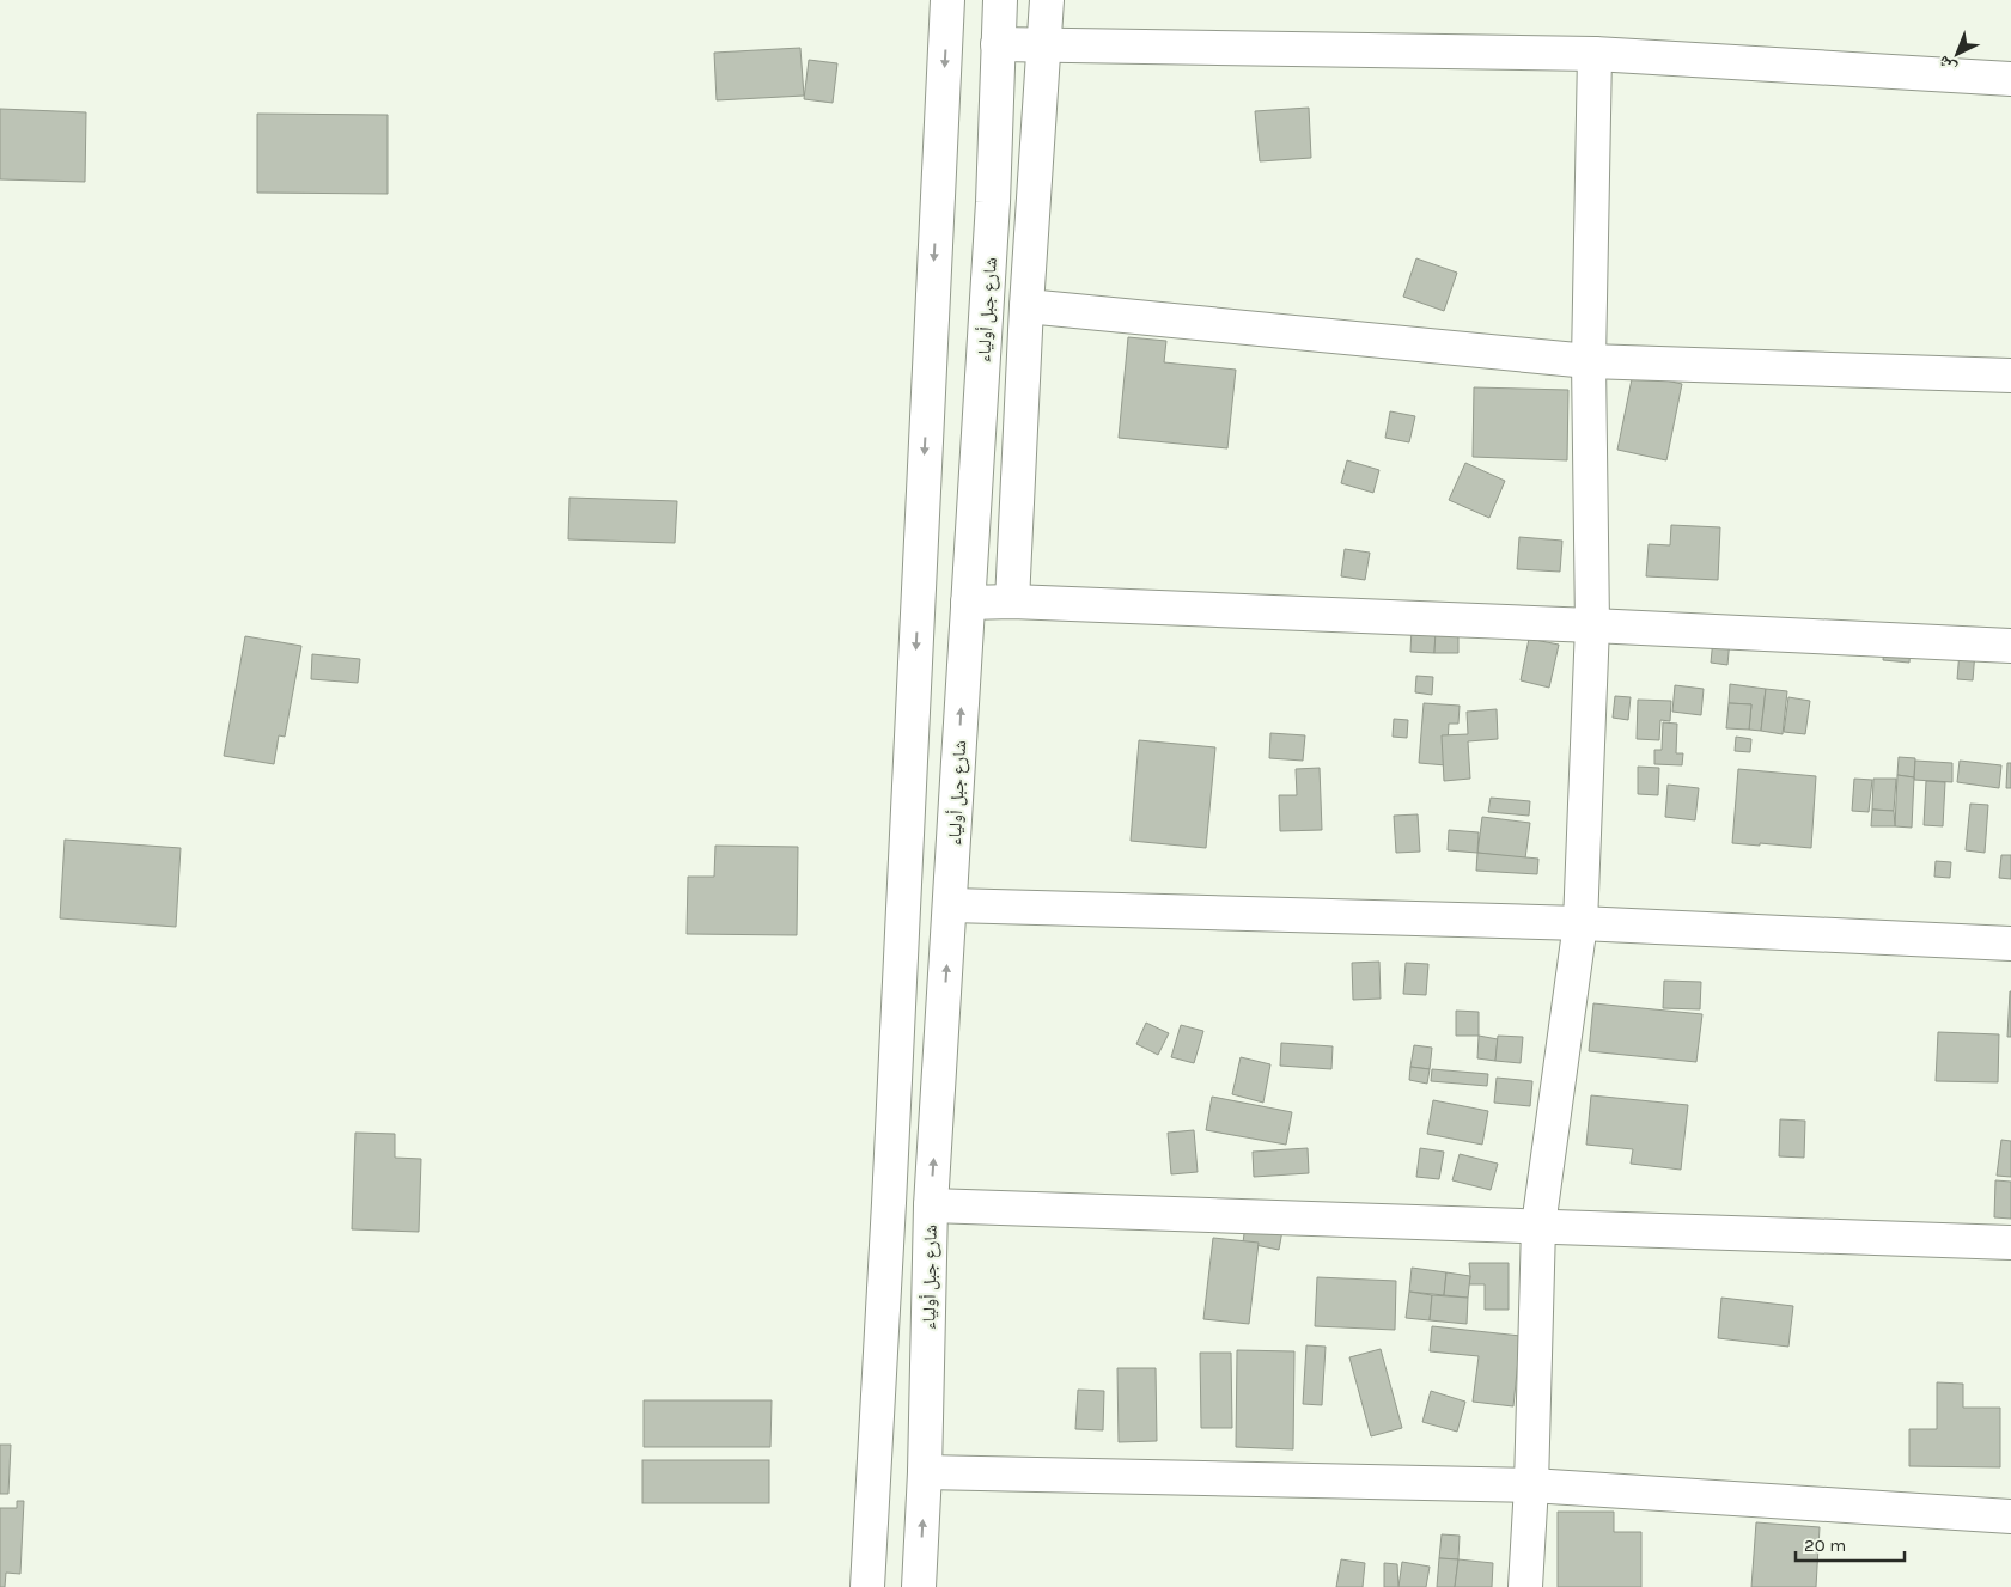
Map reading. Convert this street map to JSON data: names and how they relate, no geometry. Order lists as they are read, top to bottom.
{
  "streets": {
    "street": ["شارع جبل أولياء"]
  },
  "scale_bar": "20 m",
  "north": "bottom left"
}
